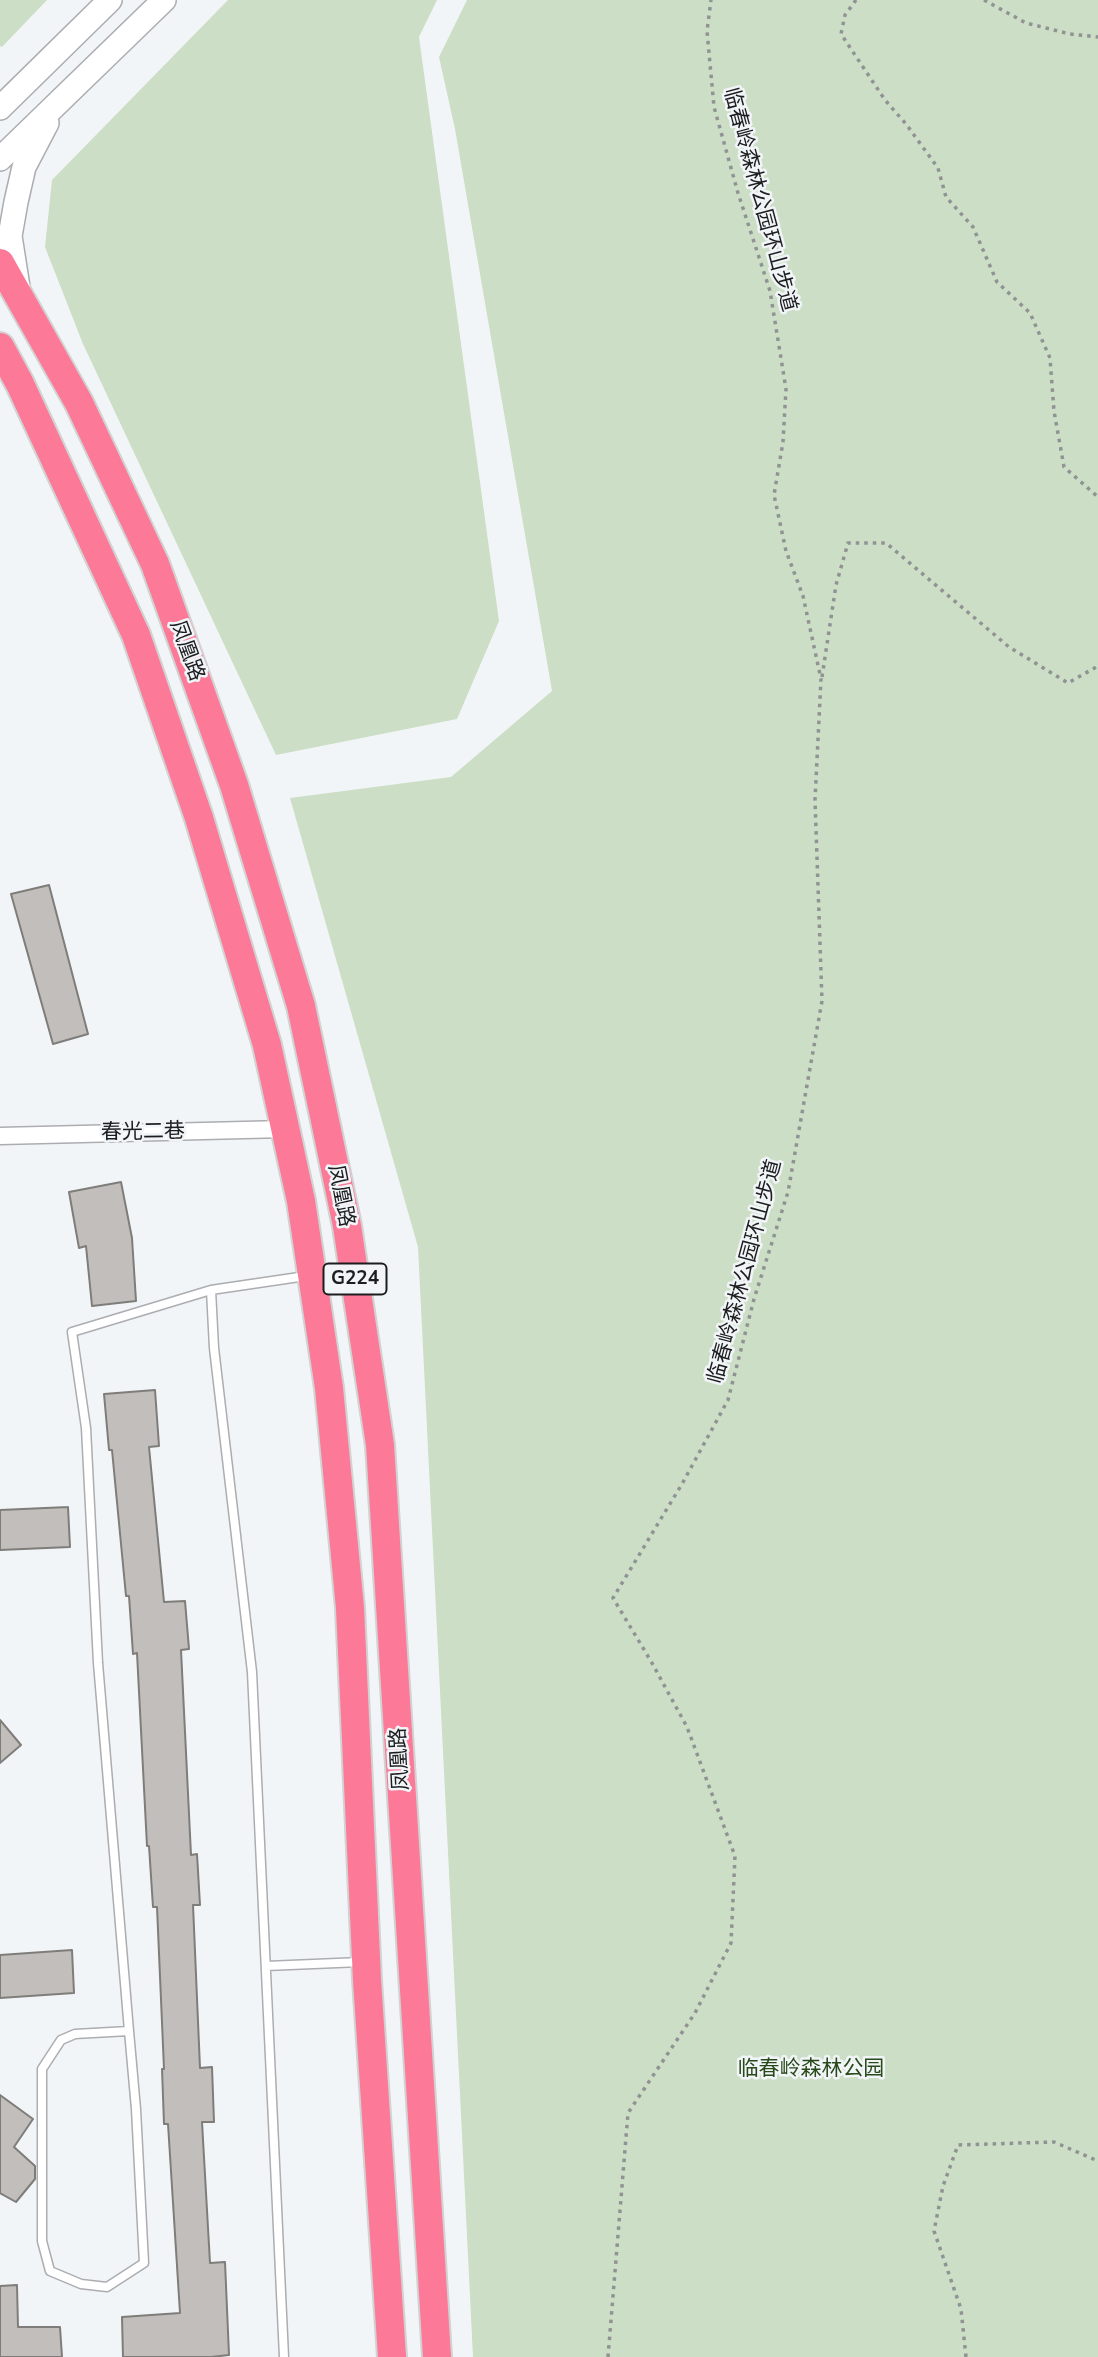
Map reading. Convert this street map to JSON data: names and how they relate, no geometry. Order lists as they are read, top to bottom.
{
  "streets": {
    "highway": ["凤凰路", "G224"],
    "street": ["春光二巷"],
    "path": ["临春岭森林公园环山步道"]
  },
  "crossings": [
    ["凤凰路", "春光二巷"]
  ],
  "parks": ["临春岭森林公园"]
}
